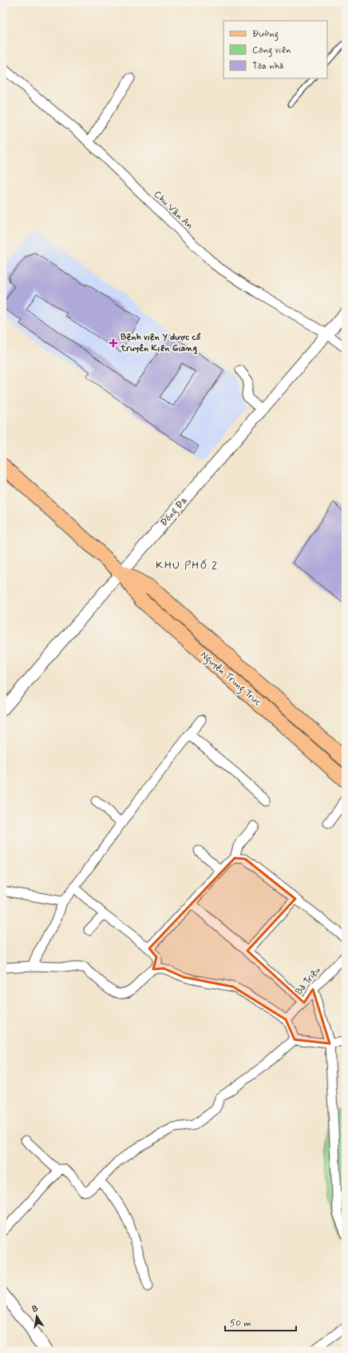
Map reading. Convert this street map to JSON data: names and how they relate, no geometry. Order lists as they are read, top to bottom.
{
  "streets": {
    "main road": ["Nguyễn Trung Trực"],
    "street": ["Chu Văn An", "Đống Đa", "Bà Triệu"]
  },
  "crossings": [
    ["Chu Văn An", "Đống Đa"],
    ["Đống Đa", "Nguyễn Trung Trực"]
  ],
  "districts": ["KHU PHỐ 2"],
  "places": {
    "health": ["Bệnh viện Y dược cổ truyền Kiên Giang"]
  },
  "legend": ["Đường", "Công viên", "Tòa nhà"],
  "scale_bar": "50 m",
  "north": "top"
}
